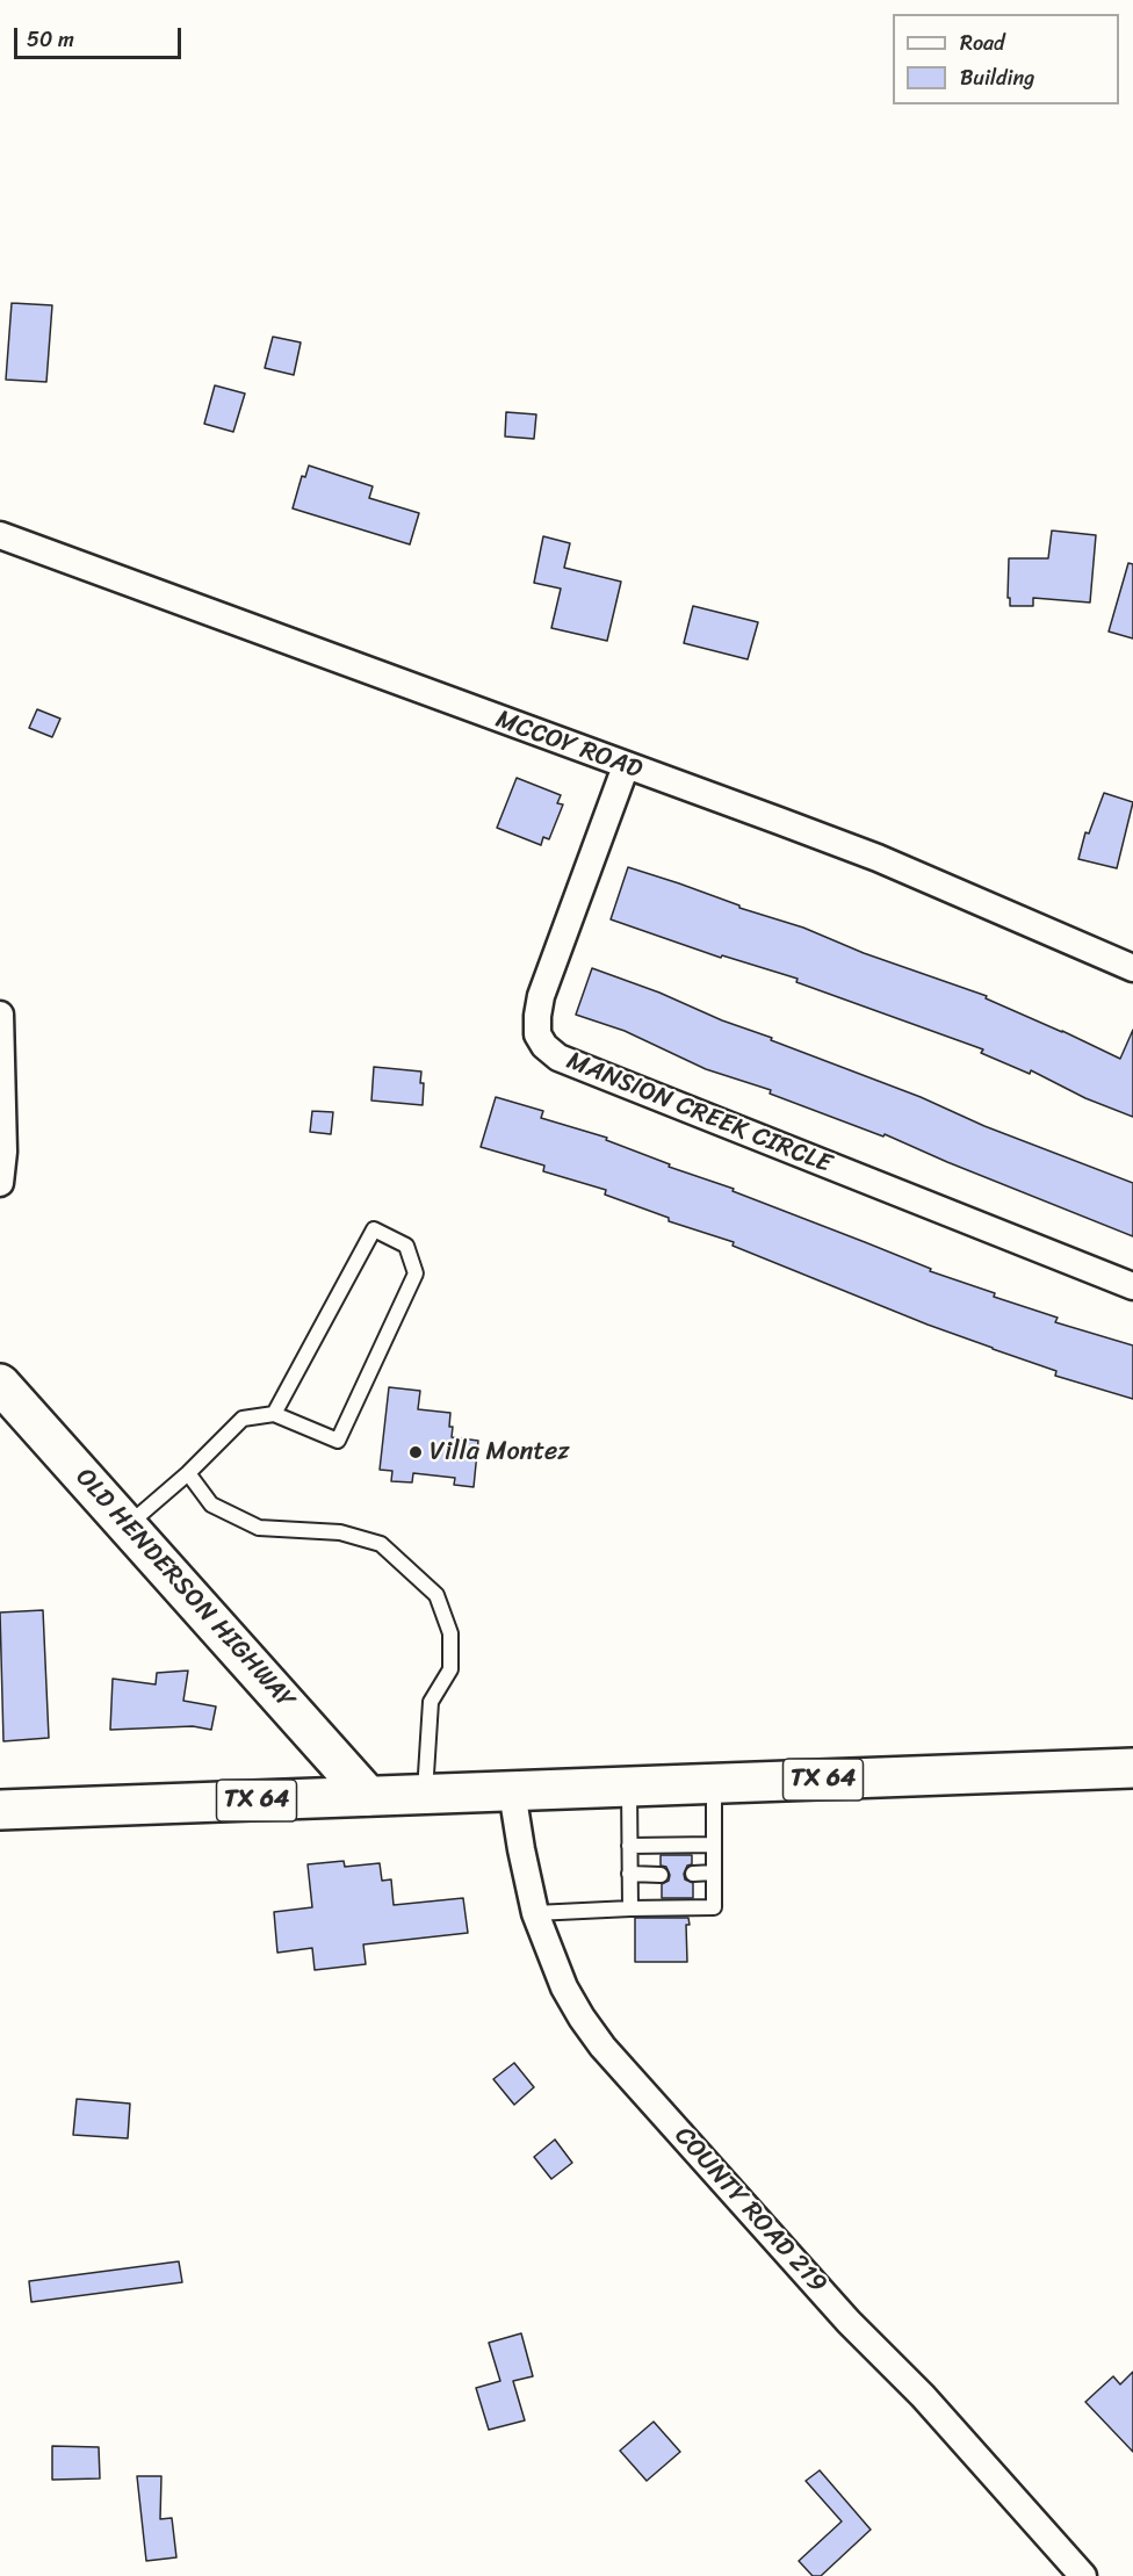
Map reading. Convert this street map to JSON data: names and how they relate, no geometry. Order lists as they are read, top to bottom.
{
  "streets": {
    "main road": ["OLD HENDERSON HIGHWAY", "TX 64"],
    "street": ["MCCOY ROAD", "MANSION CREEK CIRCLE", "COUNTY ROAD 219"]
  },
  "crossings": [
    ["MCCOY ROAD", "MANSION CREEK CIRCLE"],
    ["OLD HENDERSON HIGHWAY", "TX 64"],
    ["TX 64", "COUNTY ROAD 219"]
  ],
  "places": ["Villa Montez"],
  "legend": ["Road", "Building"],
  "scale_bar": "50 m"
}
